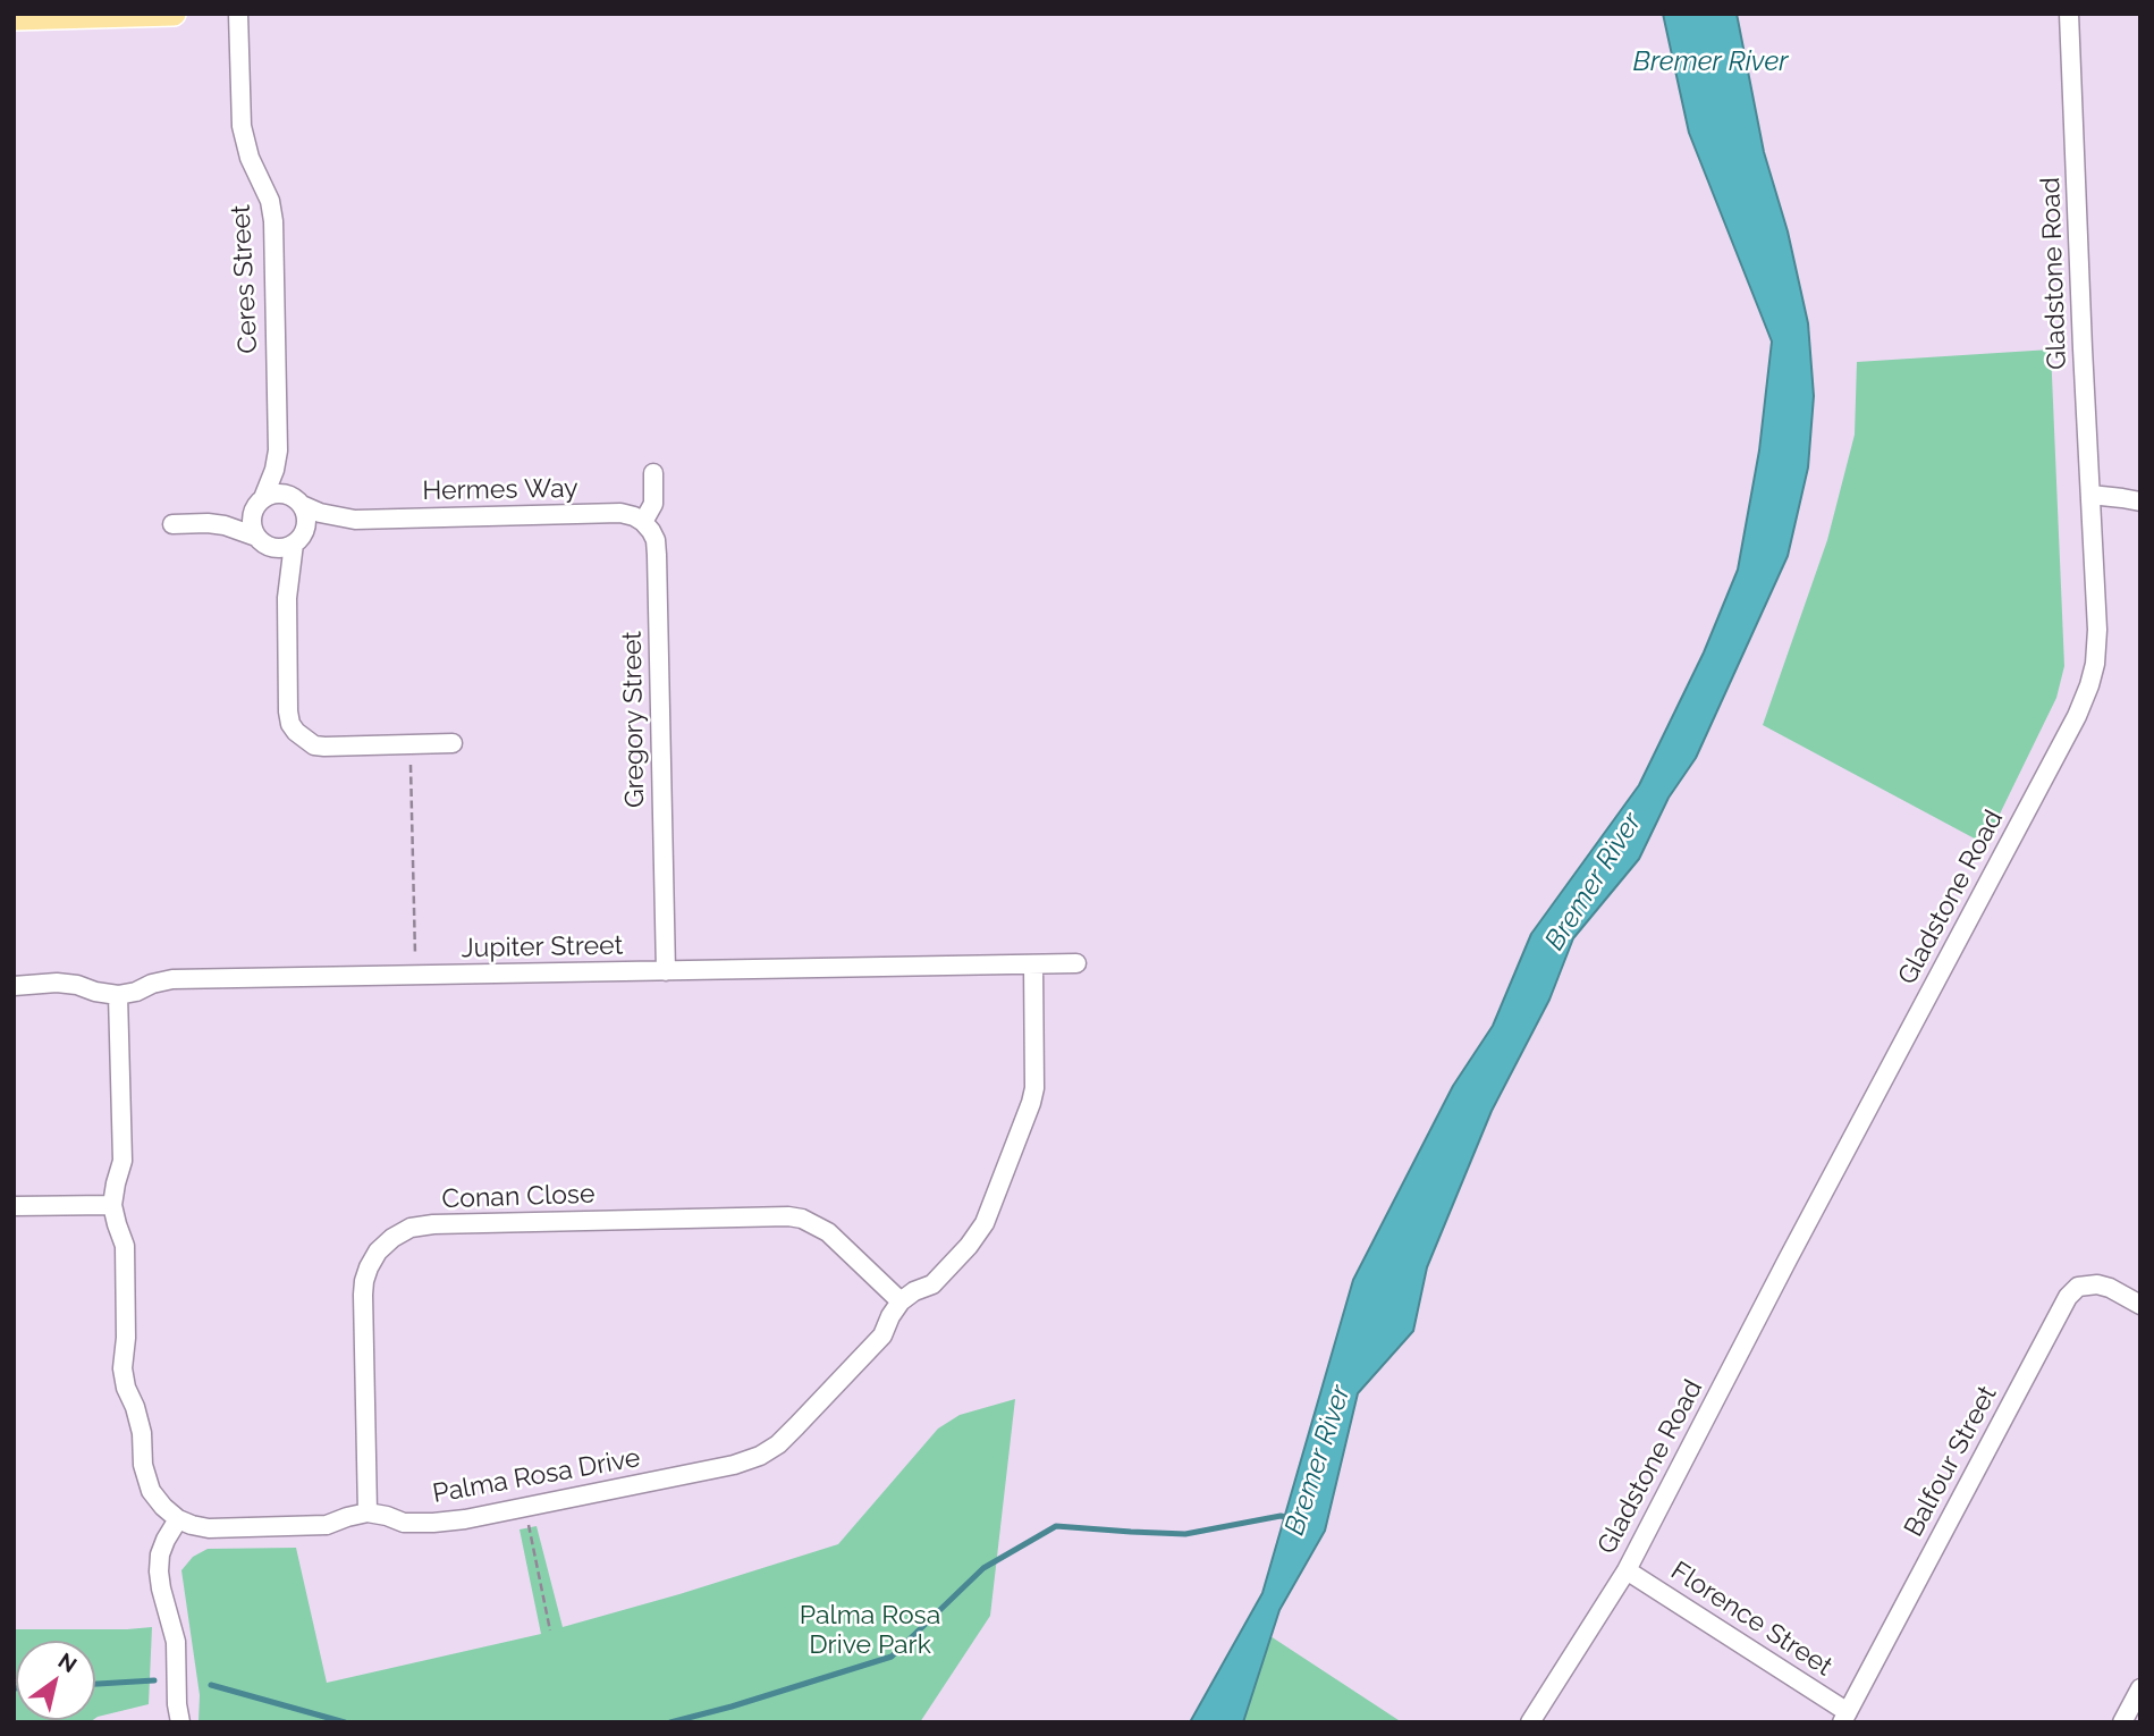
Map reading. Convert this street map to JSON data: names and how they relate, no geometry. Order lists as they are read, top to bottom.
{
  "streets": {
    "street": [
      "Gladstone Road",
      "Ceres Street",
      "Hermes Way",
      "Gregory Street",
      "Jupiter Street",
      "Conan Close",
      "Balfour Street",
      "Palma Rosa Drive",
      "Florence Street"
    ]
  },
  "crossings": [
    ["Gladstone Road", "Florence Street"],
    ["Ceres Street", "Hermes Way"],
    ["Hermes Way", "Gregory Street"],
    ["Gregory Street", "Jupiter Street"],
    ["Conan Close", "Palma Rosa Drive"],
    ["Balfour Street", "Florence Street"]
  ],
  "water": ["Bremer River"],
  "parks": ["Palma Rosa Drive Park"],
  "north": "top right"
}
